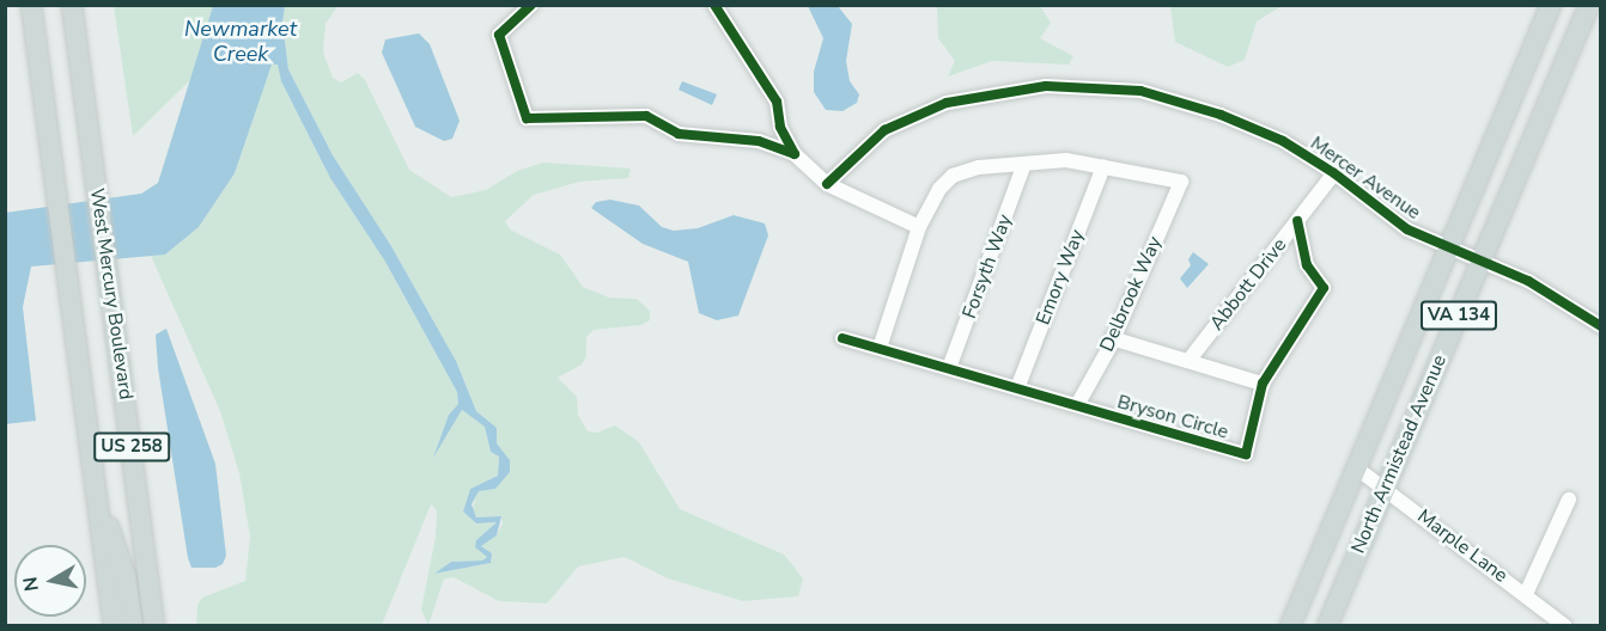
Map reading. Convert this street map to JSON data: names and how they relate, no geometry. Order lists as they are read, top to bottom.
{
  "streets": {
    "main road": [
      "West Mercury Boulevard",
      "VA 134",
      "US 258",
      "North Armistead Avenue"
    ],
    "street": [
      "Mercer Avenue",
      "Forsyth Way",
      "Emory Way",
      "Abbott Drive",
      "Delbrook Way",
      "Bryson Circle",
      "Marple Lane"
    ]
  },
  "crossings": [
    ["Mercer Avenue", "Abbott Drive"],
    ["Mercer Avenue", "North Armistead Avenue"],
    ["Forsyth Way", "Bryson Circle"],
    ["Emory Way", "Delbrook Way"],
    ["Emory Way", "Bryson Circle"],
    ["Abbott Drive", "Bryson Circle"],
    ["Delbrook Way", "Bryson Circle"],
    ["North Armistead Avenue", "Marple Lane"]
  ],
  "water": ["Newmarket Creek"],
  "north": "left"
}
